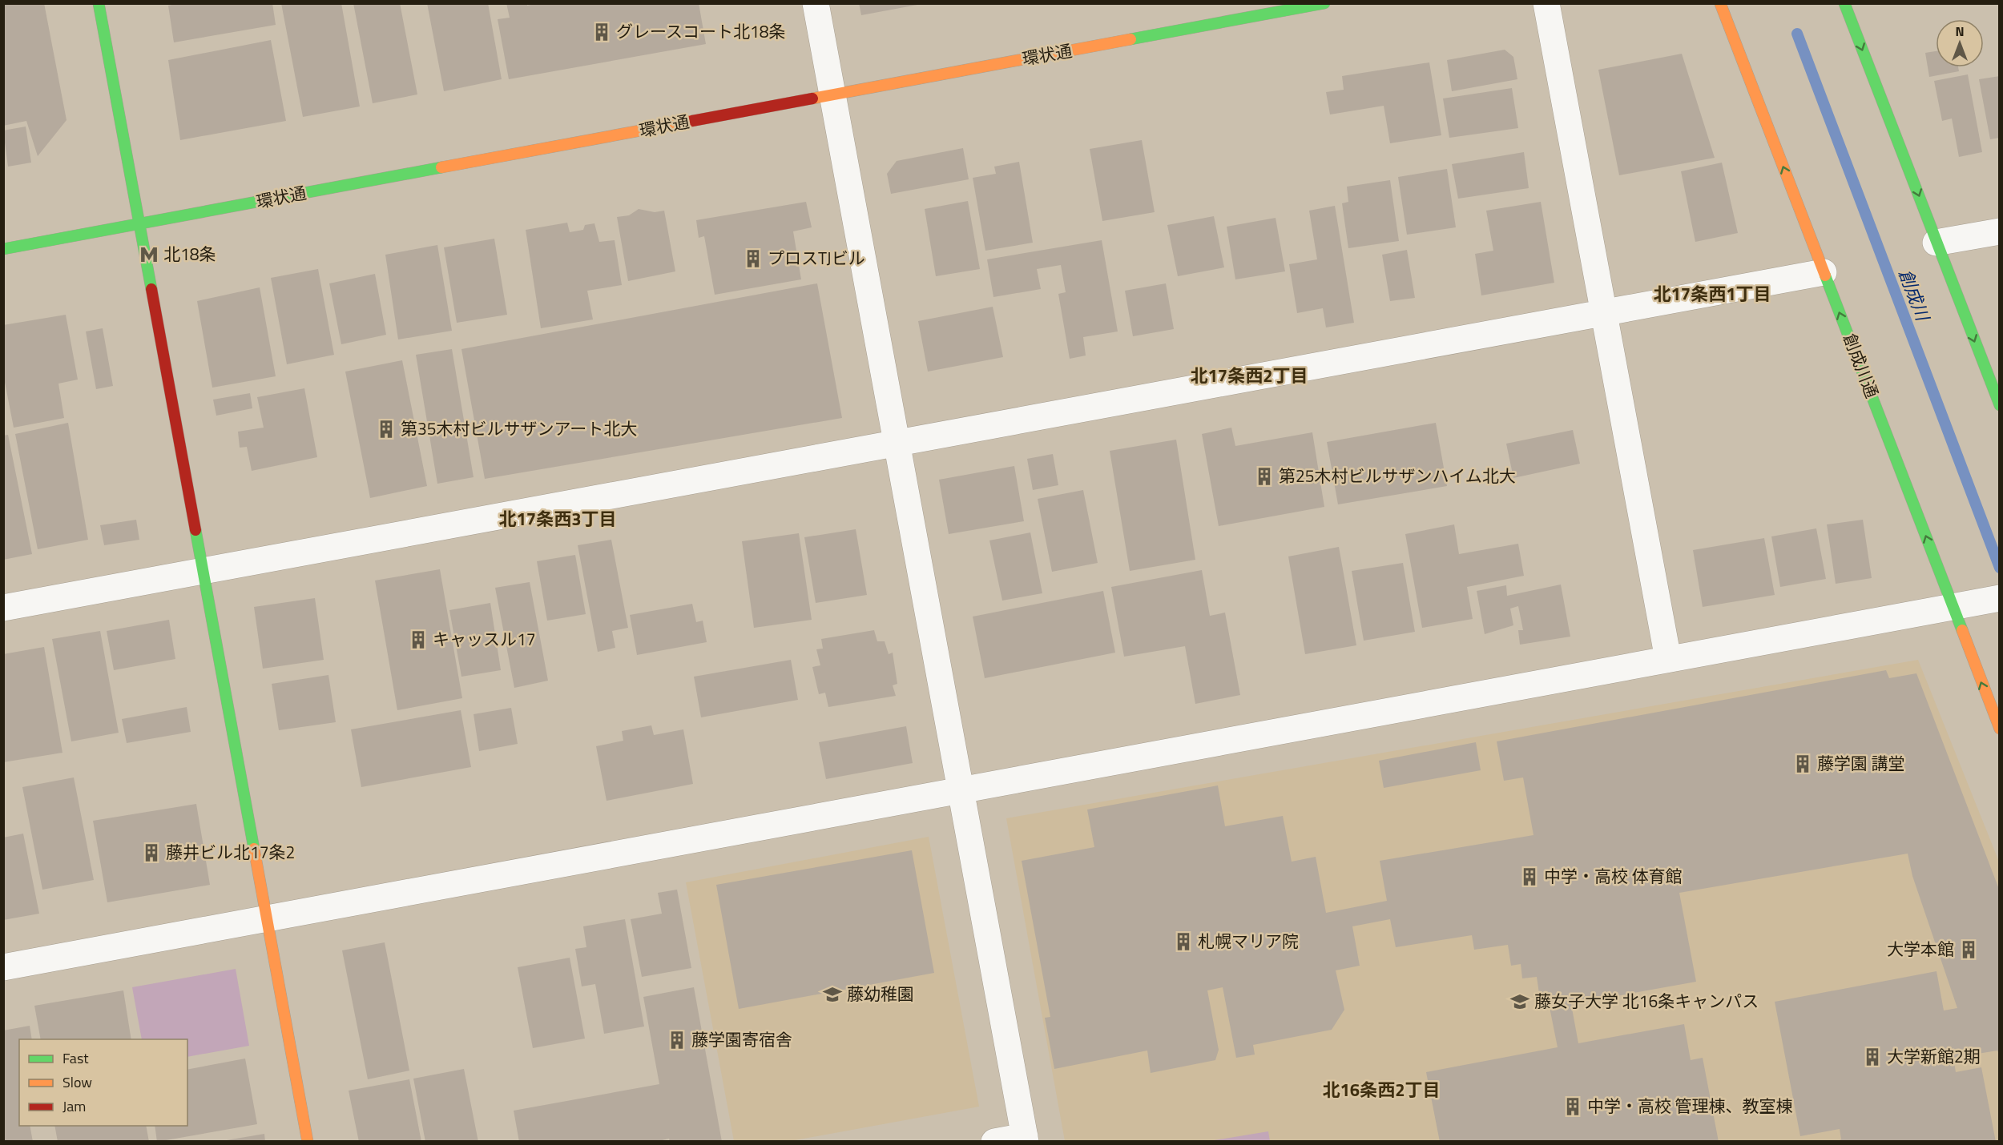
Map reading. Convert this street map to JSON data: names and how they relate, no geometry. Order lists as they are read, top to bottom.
{
  "streets": {
    "main road": ["環状通", "創成川通"]
  },
  "one_way": ["創成川通"],
  "districts": [
    "北17条西1丁目",
    "北17条西2丁目",
    "北17条西3丁目",
    "北16条西2丁目"
  ],
  "water": ["創成川"],
  "places": {
    "building": [
      "グレースコート北18条",
      "プロスTJビル",
      "第35木村ビルサザンアート北大",
      "第25木村ビルサザンハイム北大",
      "キャッスル17",
      "藤学園 講堂",
      "藤井ビル北17条2",
      "中学・高校 体育館",
      "札幌マリア院",
      "大学本館",
      "藤学園寄宿舎",
      "大学新館2期",
      "中学・高校 管理棟、教室棟"
    ],
    "metro station": ["北18条"],
    "school or university": ["藤幼稚園", "藤女子大学 北16条キャンパス"]
  },
  "legend": ["Fast", "Slow", "Jam"],
  "north": "top"
}
